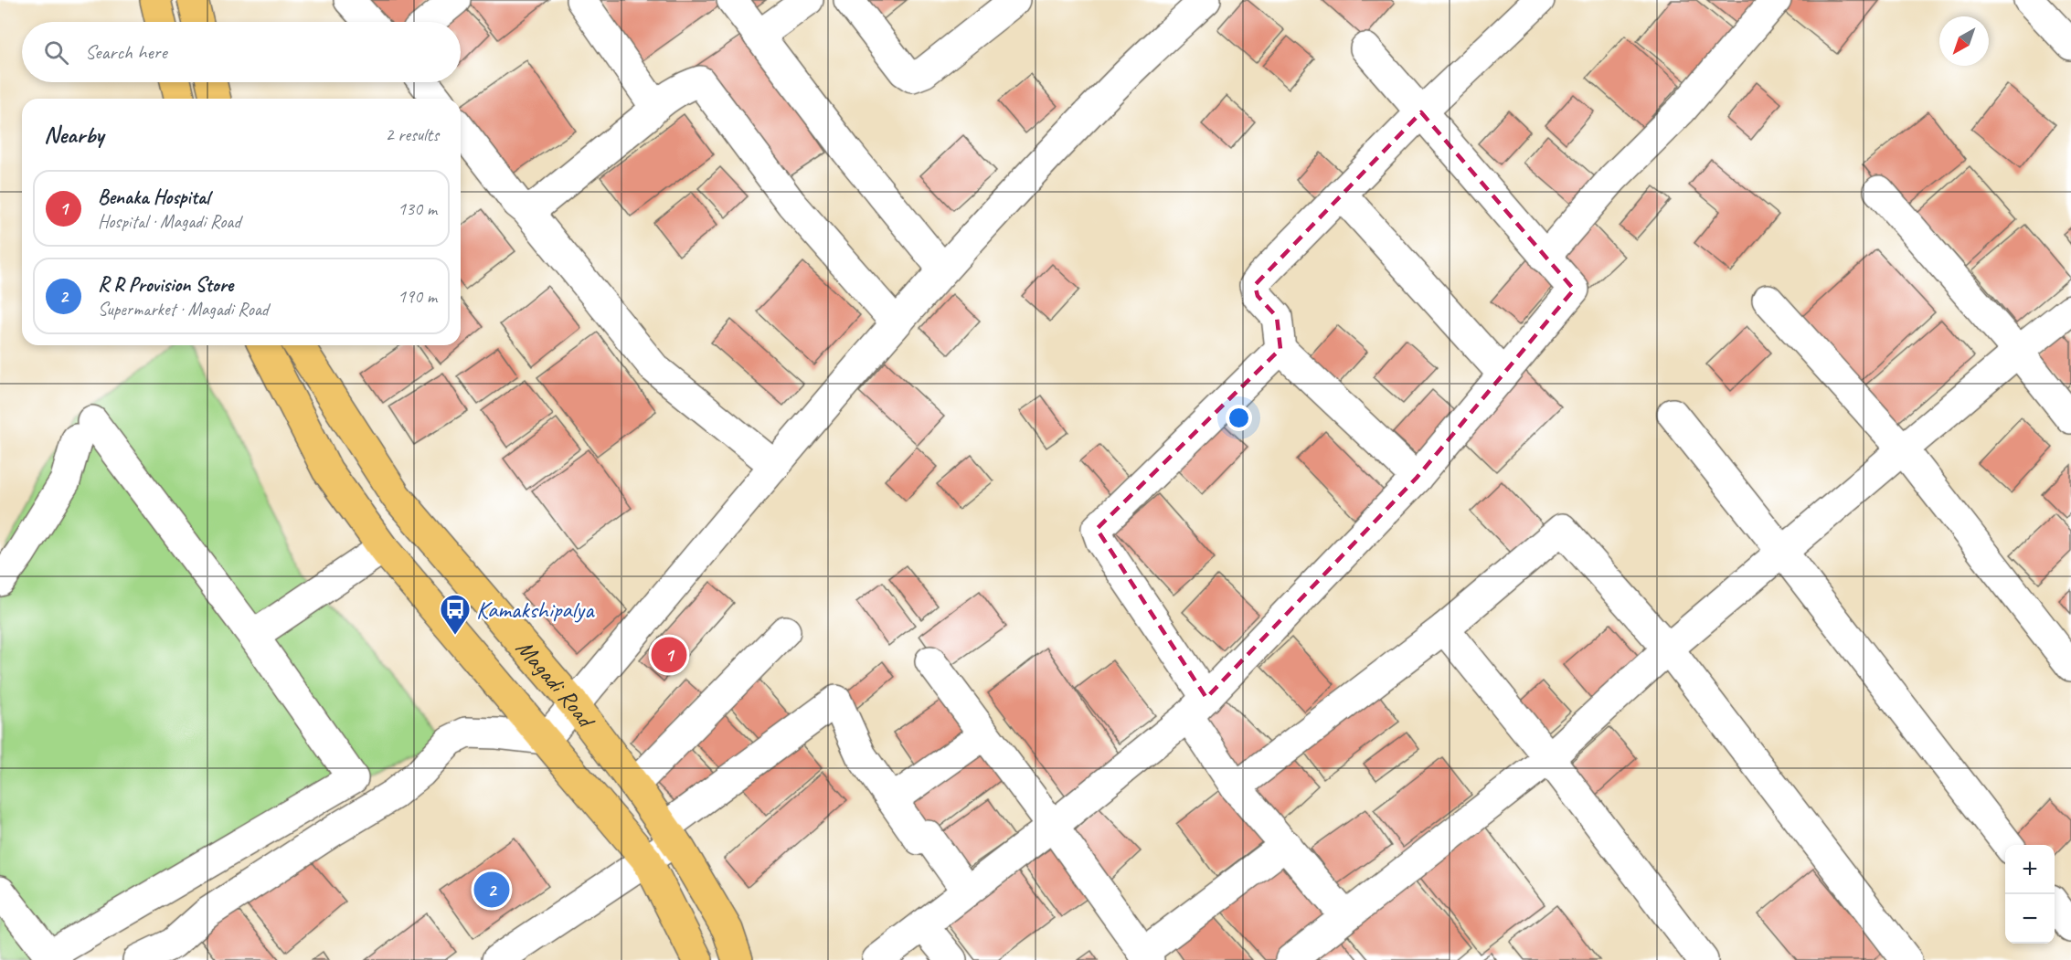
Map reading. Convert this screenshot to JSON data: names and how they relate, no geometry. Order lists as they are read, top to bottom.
{
  "streets": {
    "main road": ["Magadi Road"]
  },
  "places": {
    "bus stop": ["Kamakshipalya"]
  },
  "north": "bottom left",
  "page": {
    "search": "Search here",
    "heading": ["Nearby", "2 results"],
    "list": [
      {
        "mark": "1",
        "name": "Benaka Hospital",
        "note": "Hospital · Magadi Road",
        "value": "130 m"
      },
      {
        "mark": "2",
        "name": "R R Provision Store",
        "note": "Supermarket · Magadi Road",
        "value": "190 m"
      }
    ],
    "pins": ["1", "2"],
    "map_buttons": ["+", "−"]
  }
}
